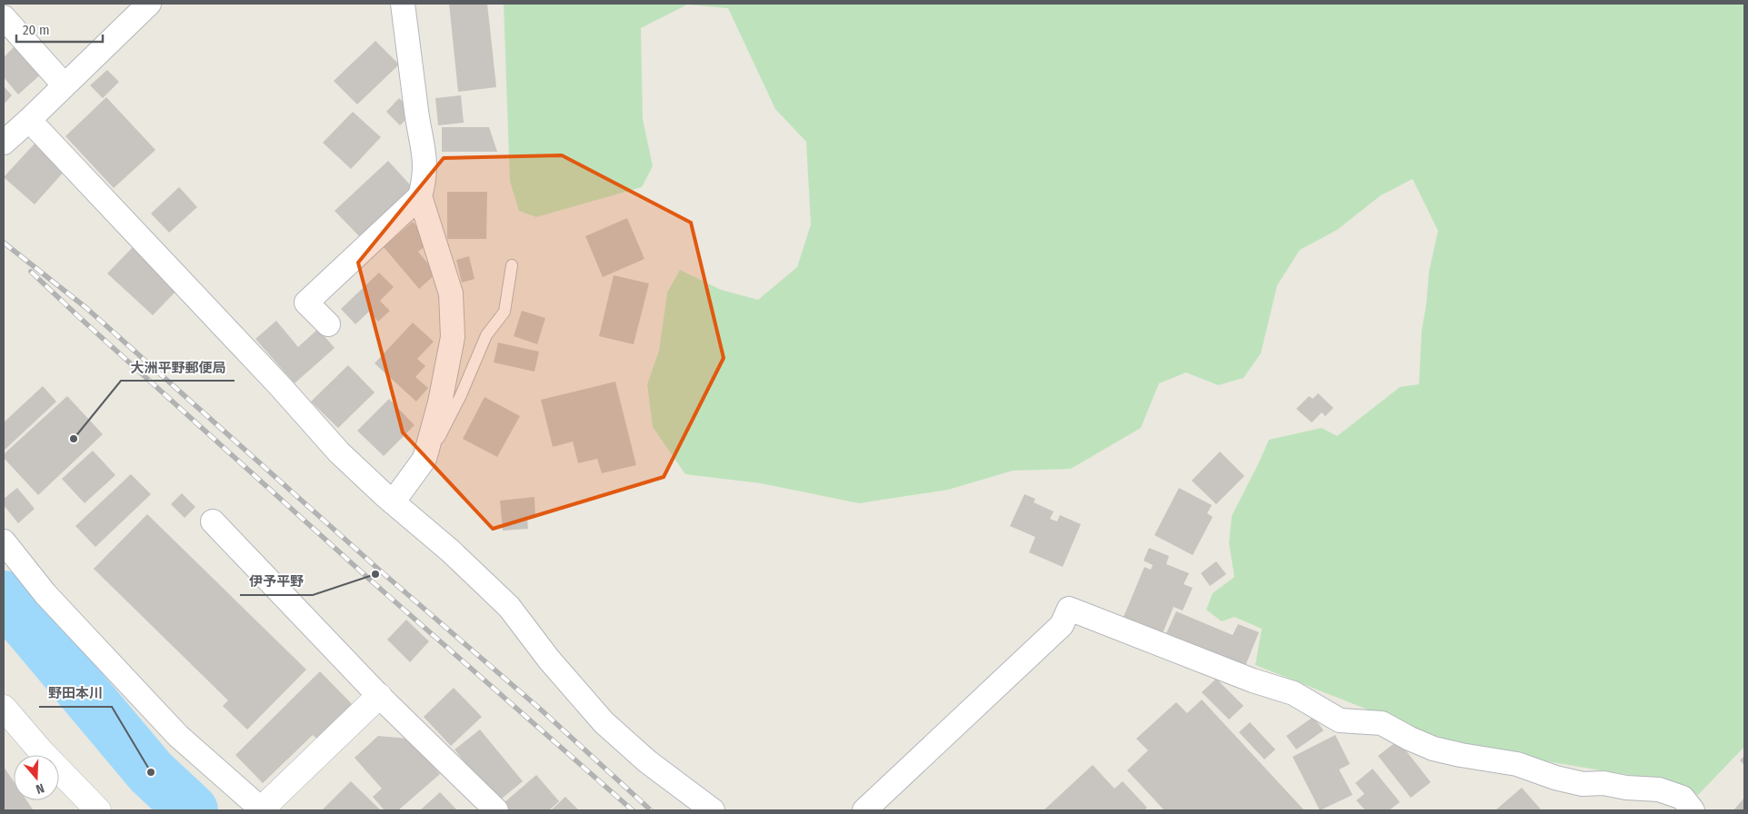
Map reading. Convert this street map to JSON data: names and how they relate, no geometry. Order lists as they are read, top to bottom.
{
  "places": ["大洲平野郵便局", "伊予平野", "野田本川"],
  "scale_bar": "20 m",
  "north": "bottom"
}
